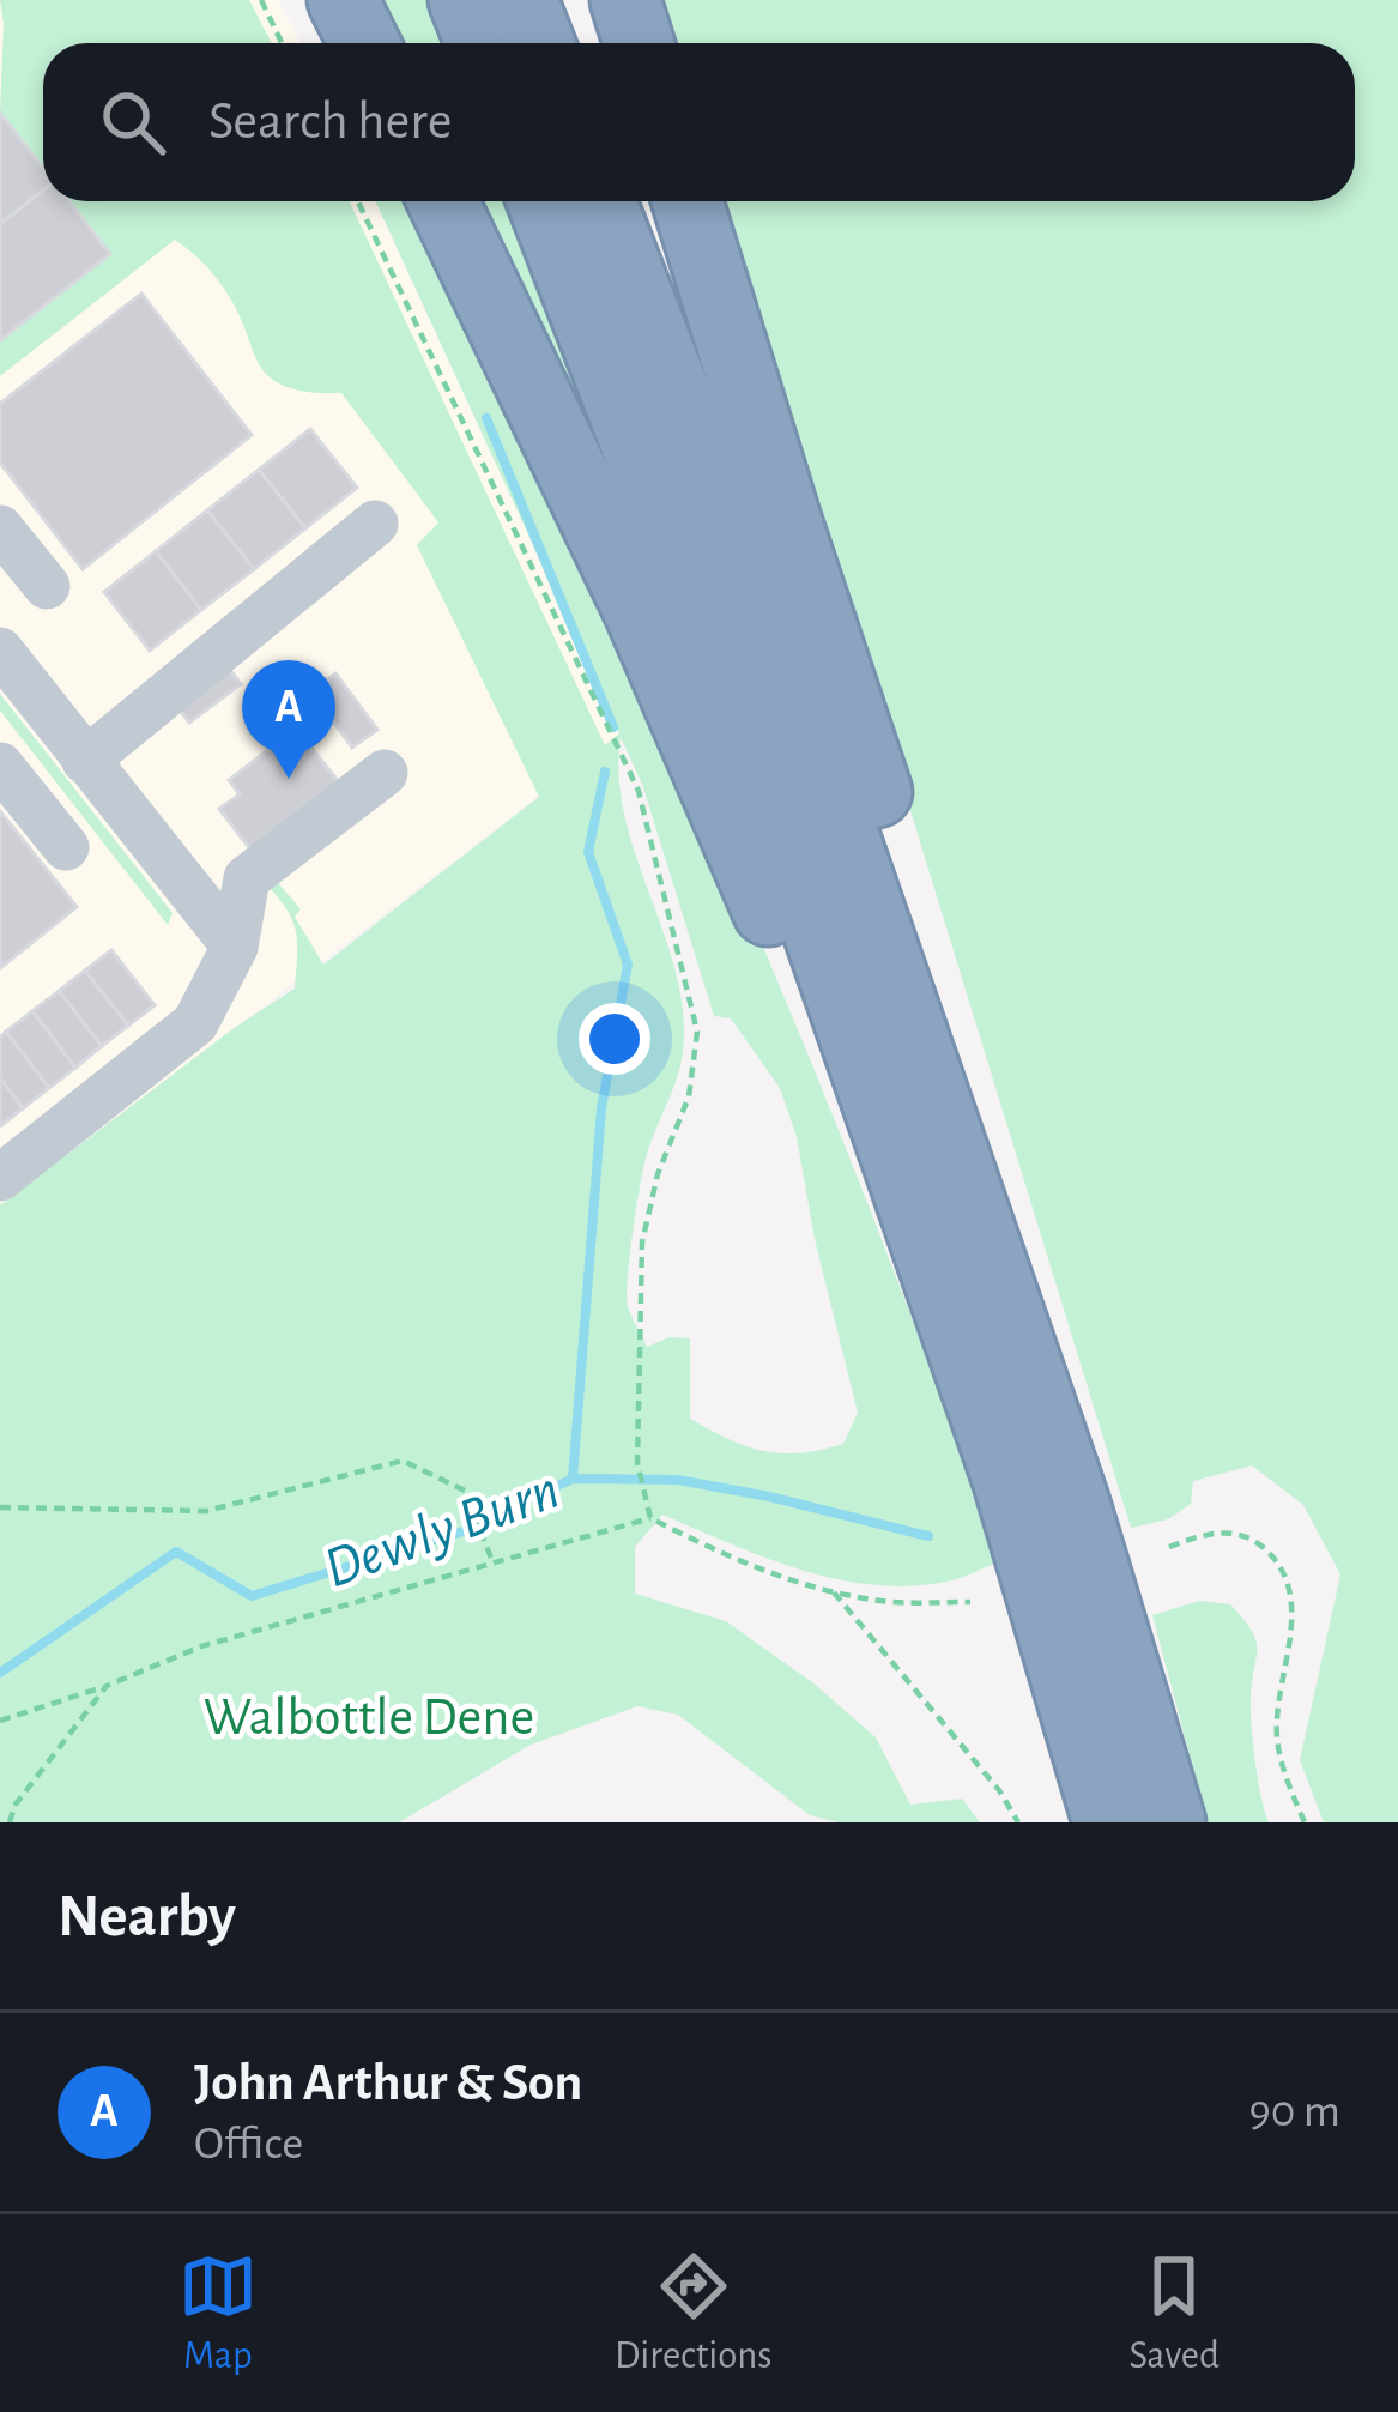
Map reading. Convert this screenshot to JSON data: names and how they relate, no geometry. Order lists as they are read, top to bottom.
{
  "water": ["Dewly Burn"],
  "parks": ["Walbottle Dene"],
  "page": {
    "search": "Search here",
    "pins": "A",
    "heading": "Nearby",
    "list": [
      {
        "mark": "A",
        "name": "John Arthur & Son",
        "note": "Office",
        "value": "90 m"
      }
    ],
    "nav": ["Map", "Directions", "Saved"]
  }
}
